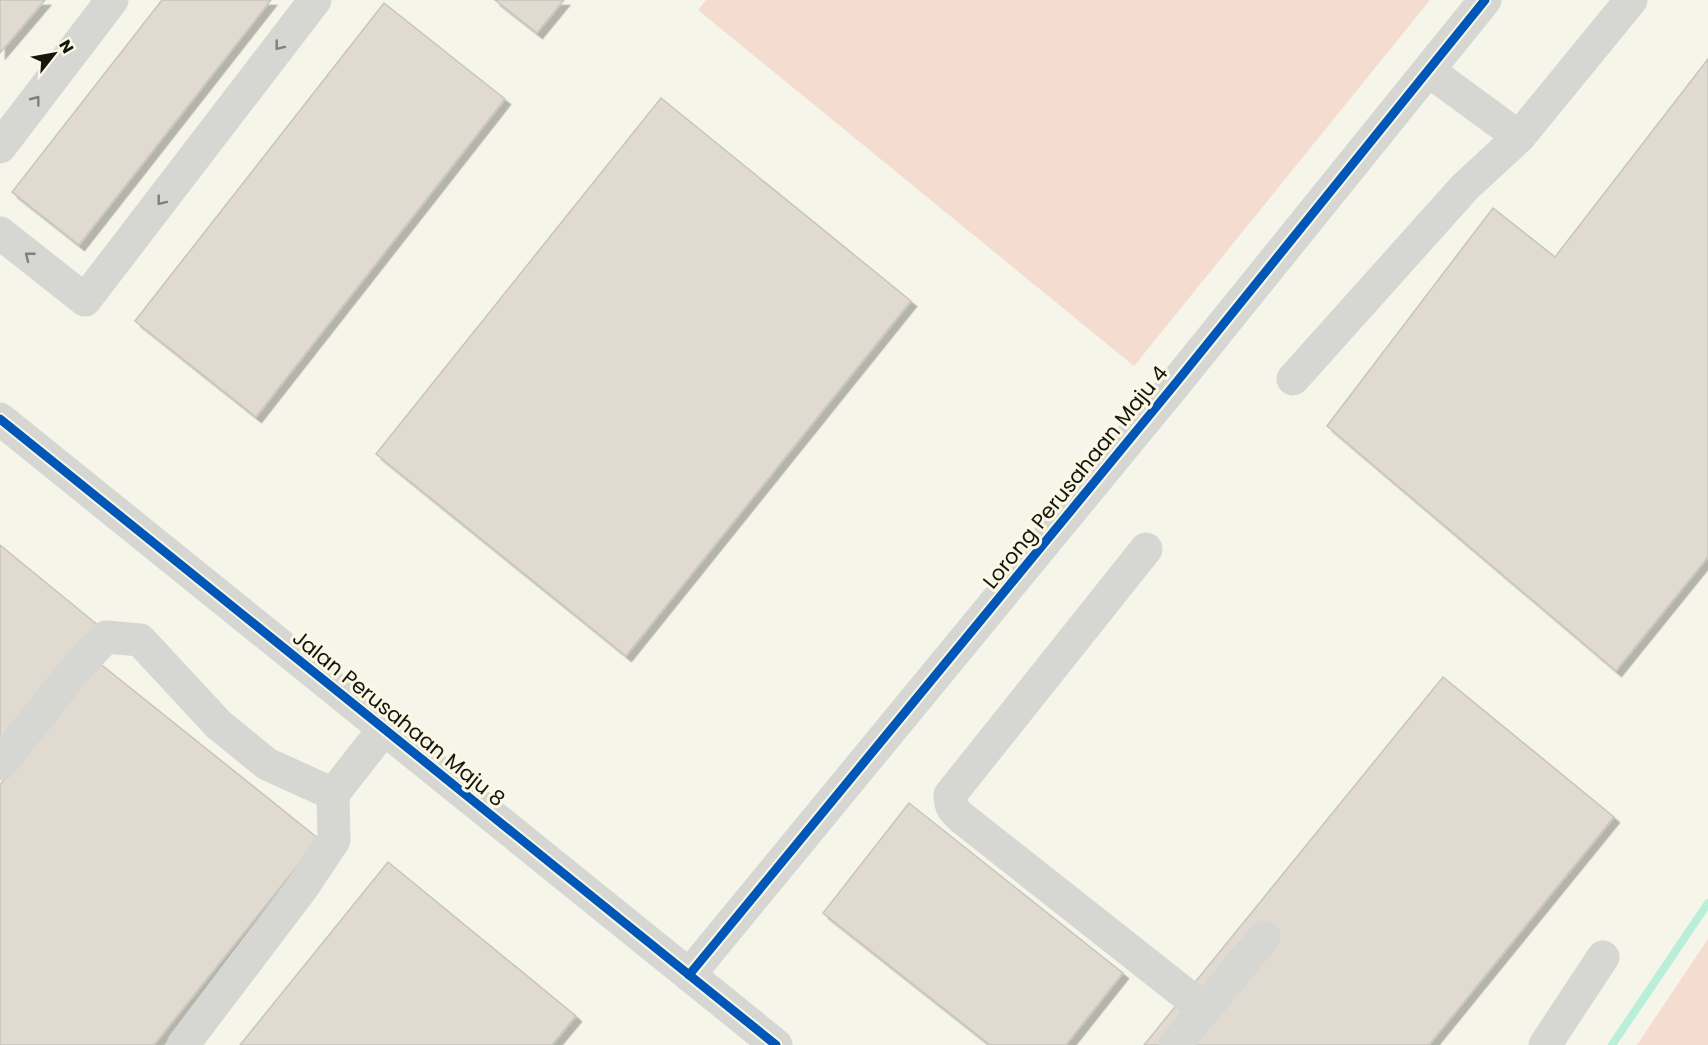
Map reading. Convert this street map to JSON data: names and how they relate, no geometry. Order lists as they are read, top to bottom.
{
  "streets": {
    "street": ["Lorong Perusahaan Maju 4", "Jalan Perusahaan Maju 8"]
  },
  "crossings": [
    ["Lorong Perusahaan Maju 4", "Jalan Perusahaan Maju 8"]
  ],
  "north": "top right"
}
